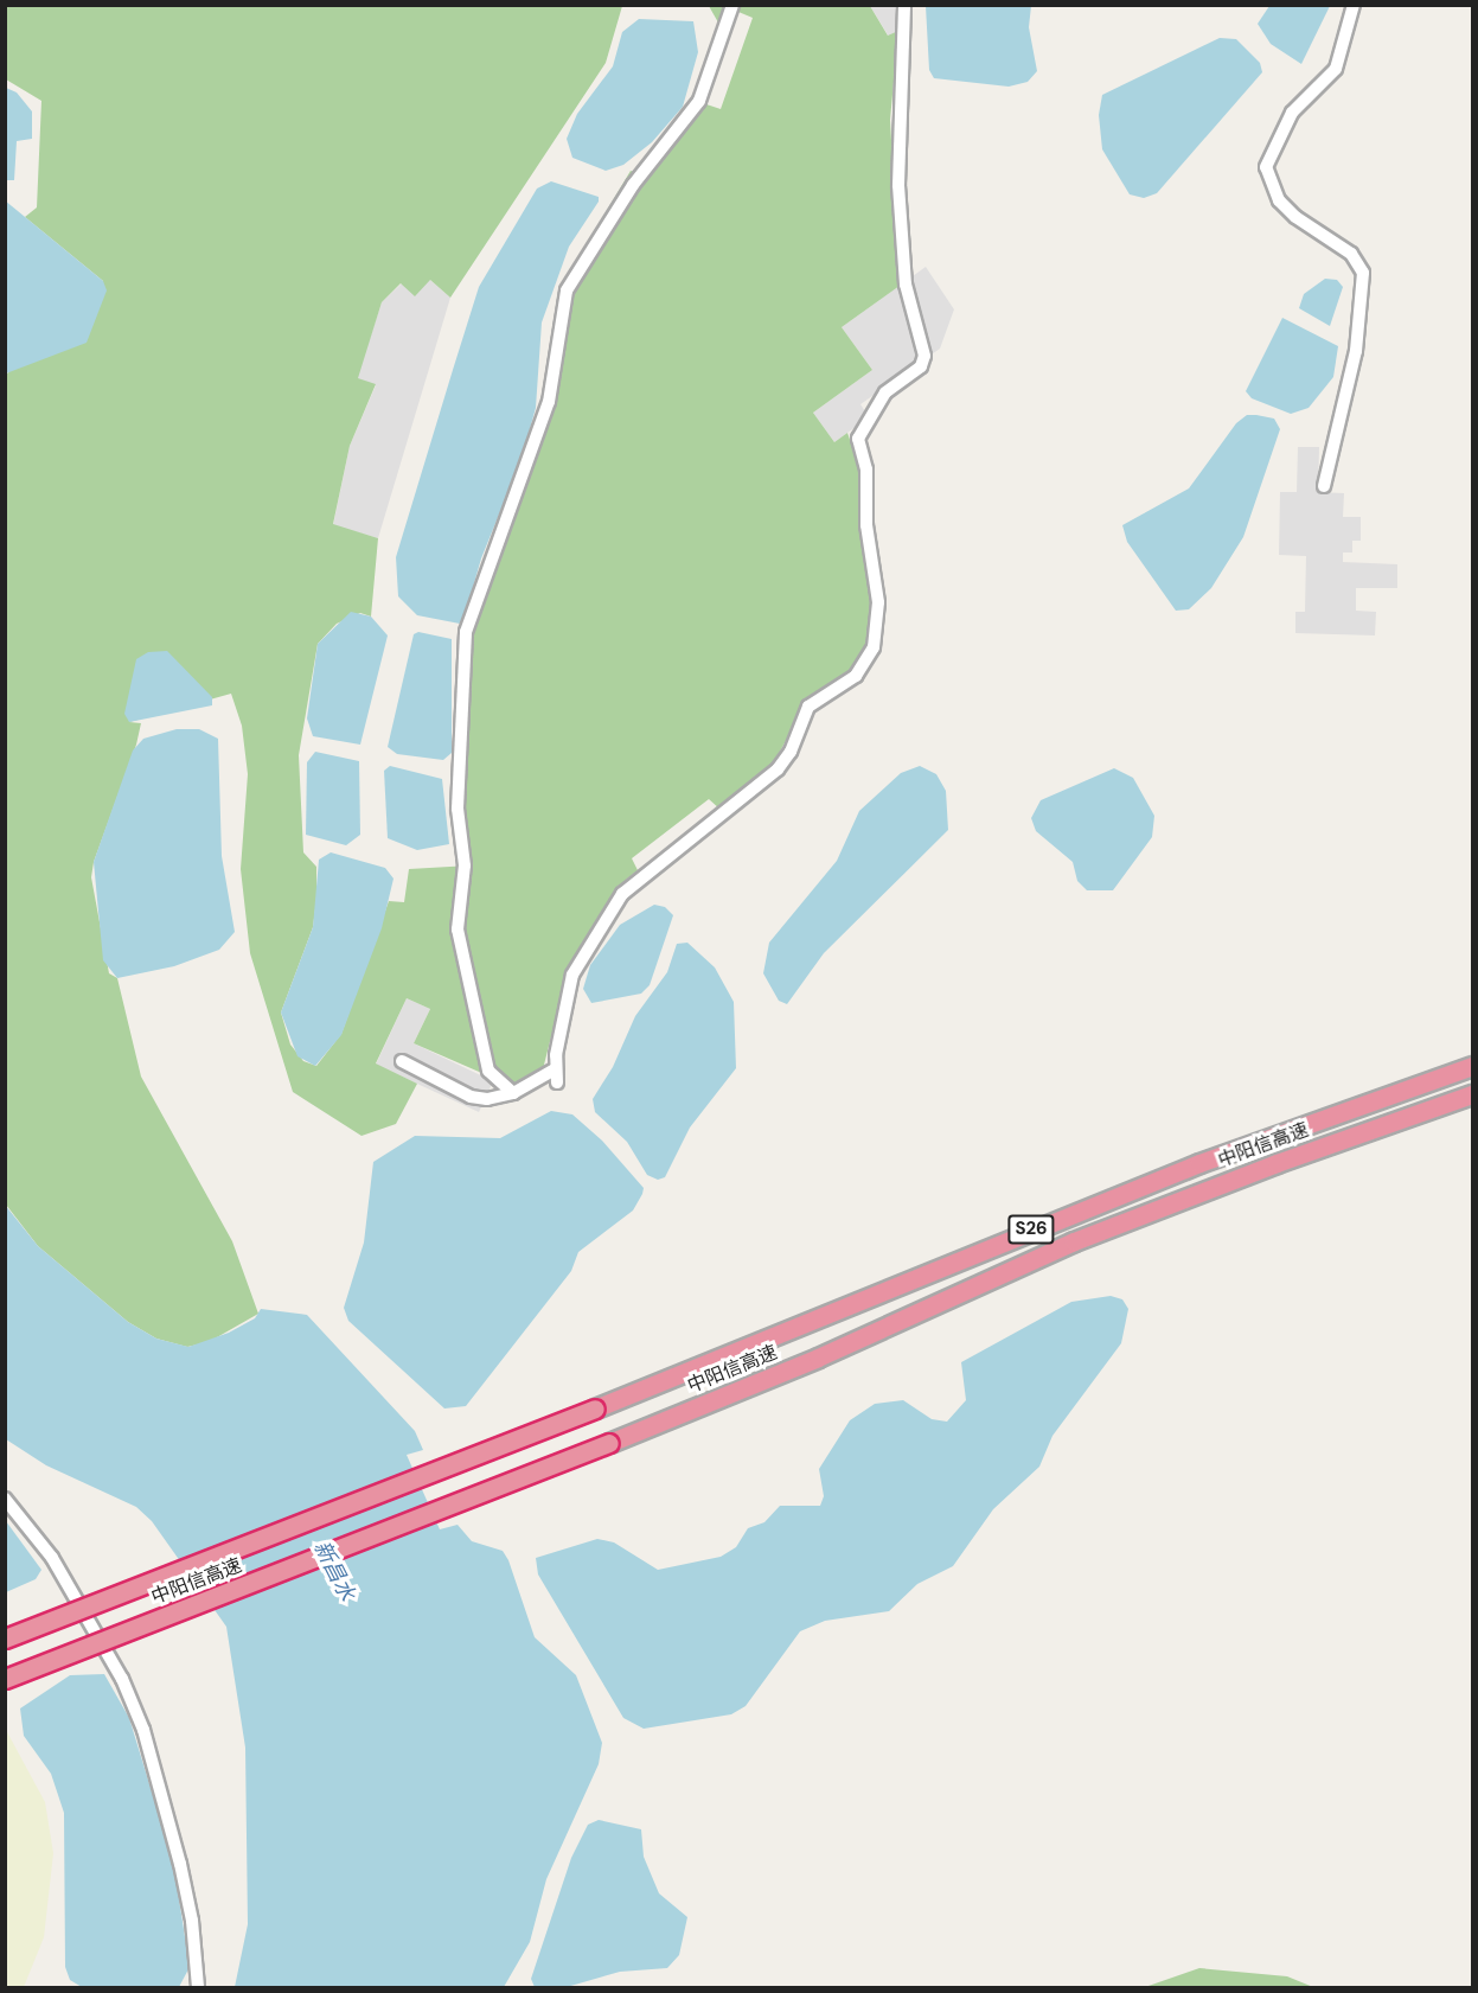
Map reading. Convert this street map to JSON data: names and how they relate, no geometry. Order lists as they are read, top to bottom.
{
  "streets": {
    "highway": ["中阳信高速", "S26"]
  },
  "water": ["新昌水"]
}
